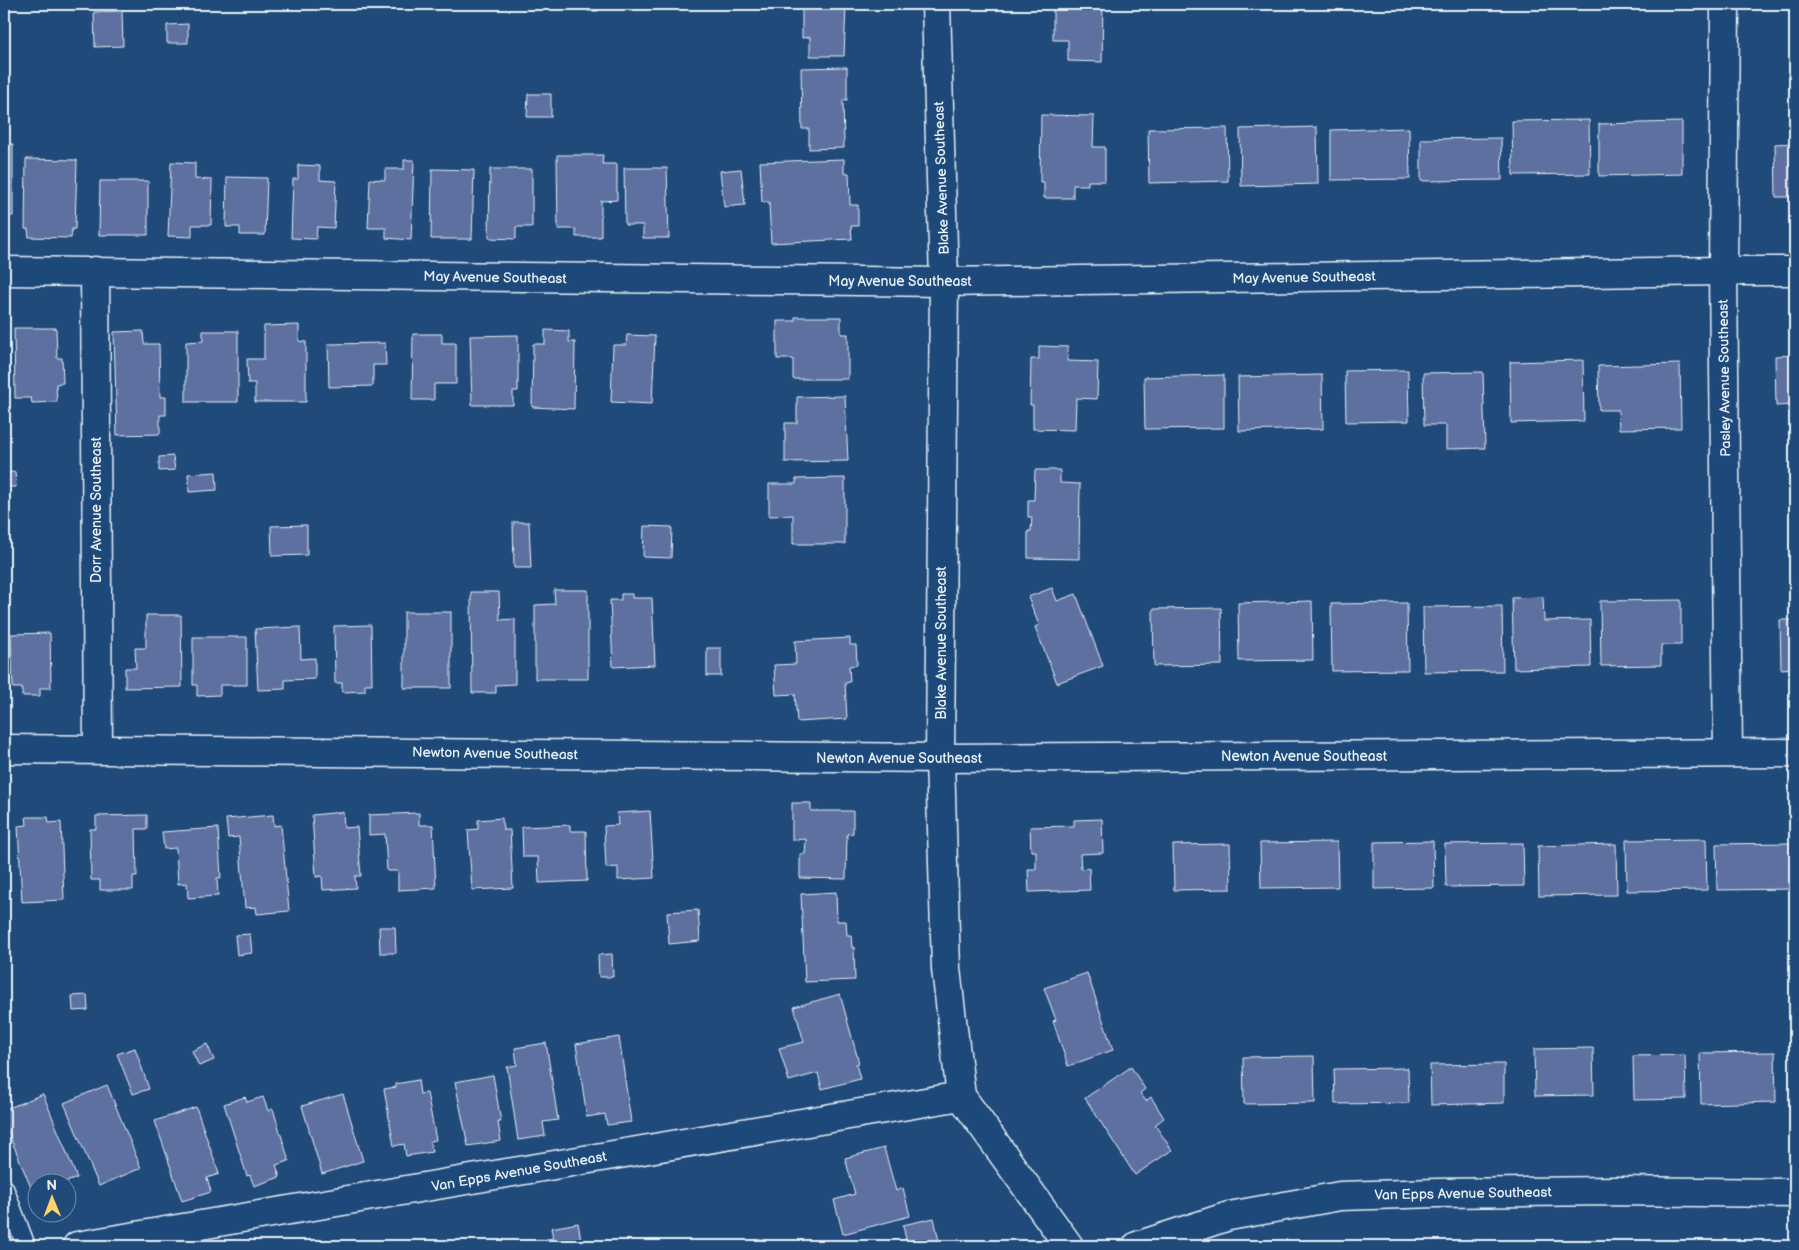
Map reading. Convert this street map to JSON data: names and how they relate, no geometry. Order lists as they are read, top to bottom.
{
  "streets": {
    "street": [
      "Blake Avenue Southeast",
      "May Avenue Southeast",
      "Pasley Avenue Southeast",
      "Dorr Avenue Southeast",
      "Newton Avenue Southeast",
      "Van Epps Avenue Southeast"
    ]
  },
  "crossings": [
    ["Blake Avenue Southeast", "May Avenue Southeast"],
    ["Blake Avenue Southeast", "Newton Avenue Southeast"],
    ["Blake Avenue Southeast", "Van Epps Avenue Southeast"],
    ["May Avenue Southeast", "Pasley Avenue Southeast"],
    ["May Avenue Southeast", "Dorr Avenue Southeast"],
    ["Pasley Avenue Southeast", "Newton Avenue Southeast"],
    ["Dorr Avenue Southeast", "Newton Avenue Southeast"]
  ],
  "north": "top"
}
